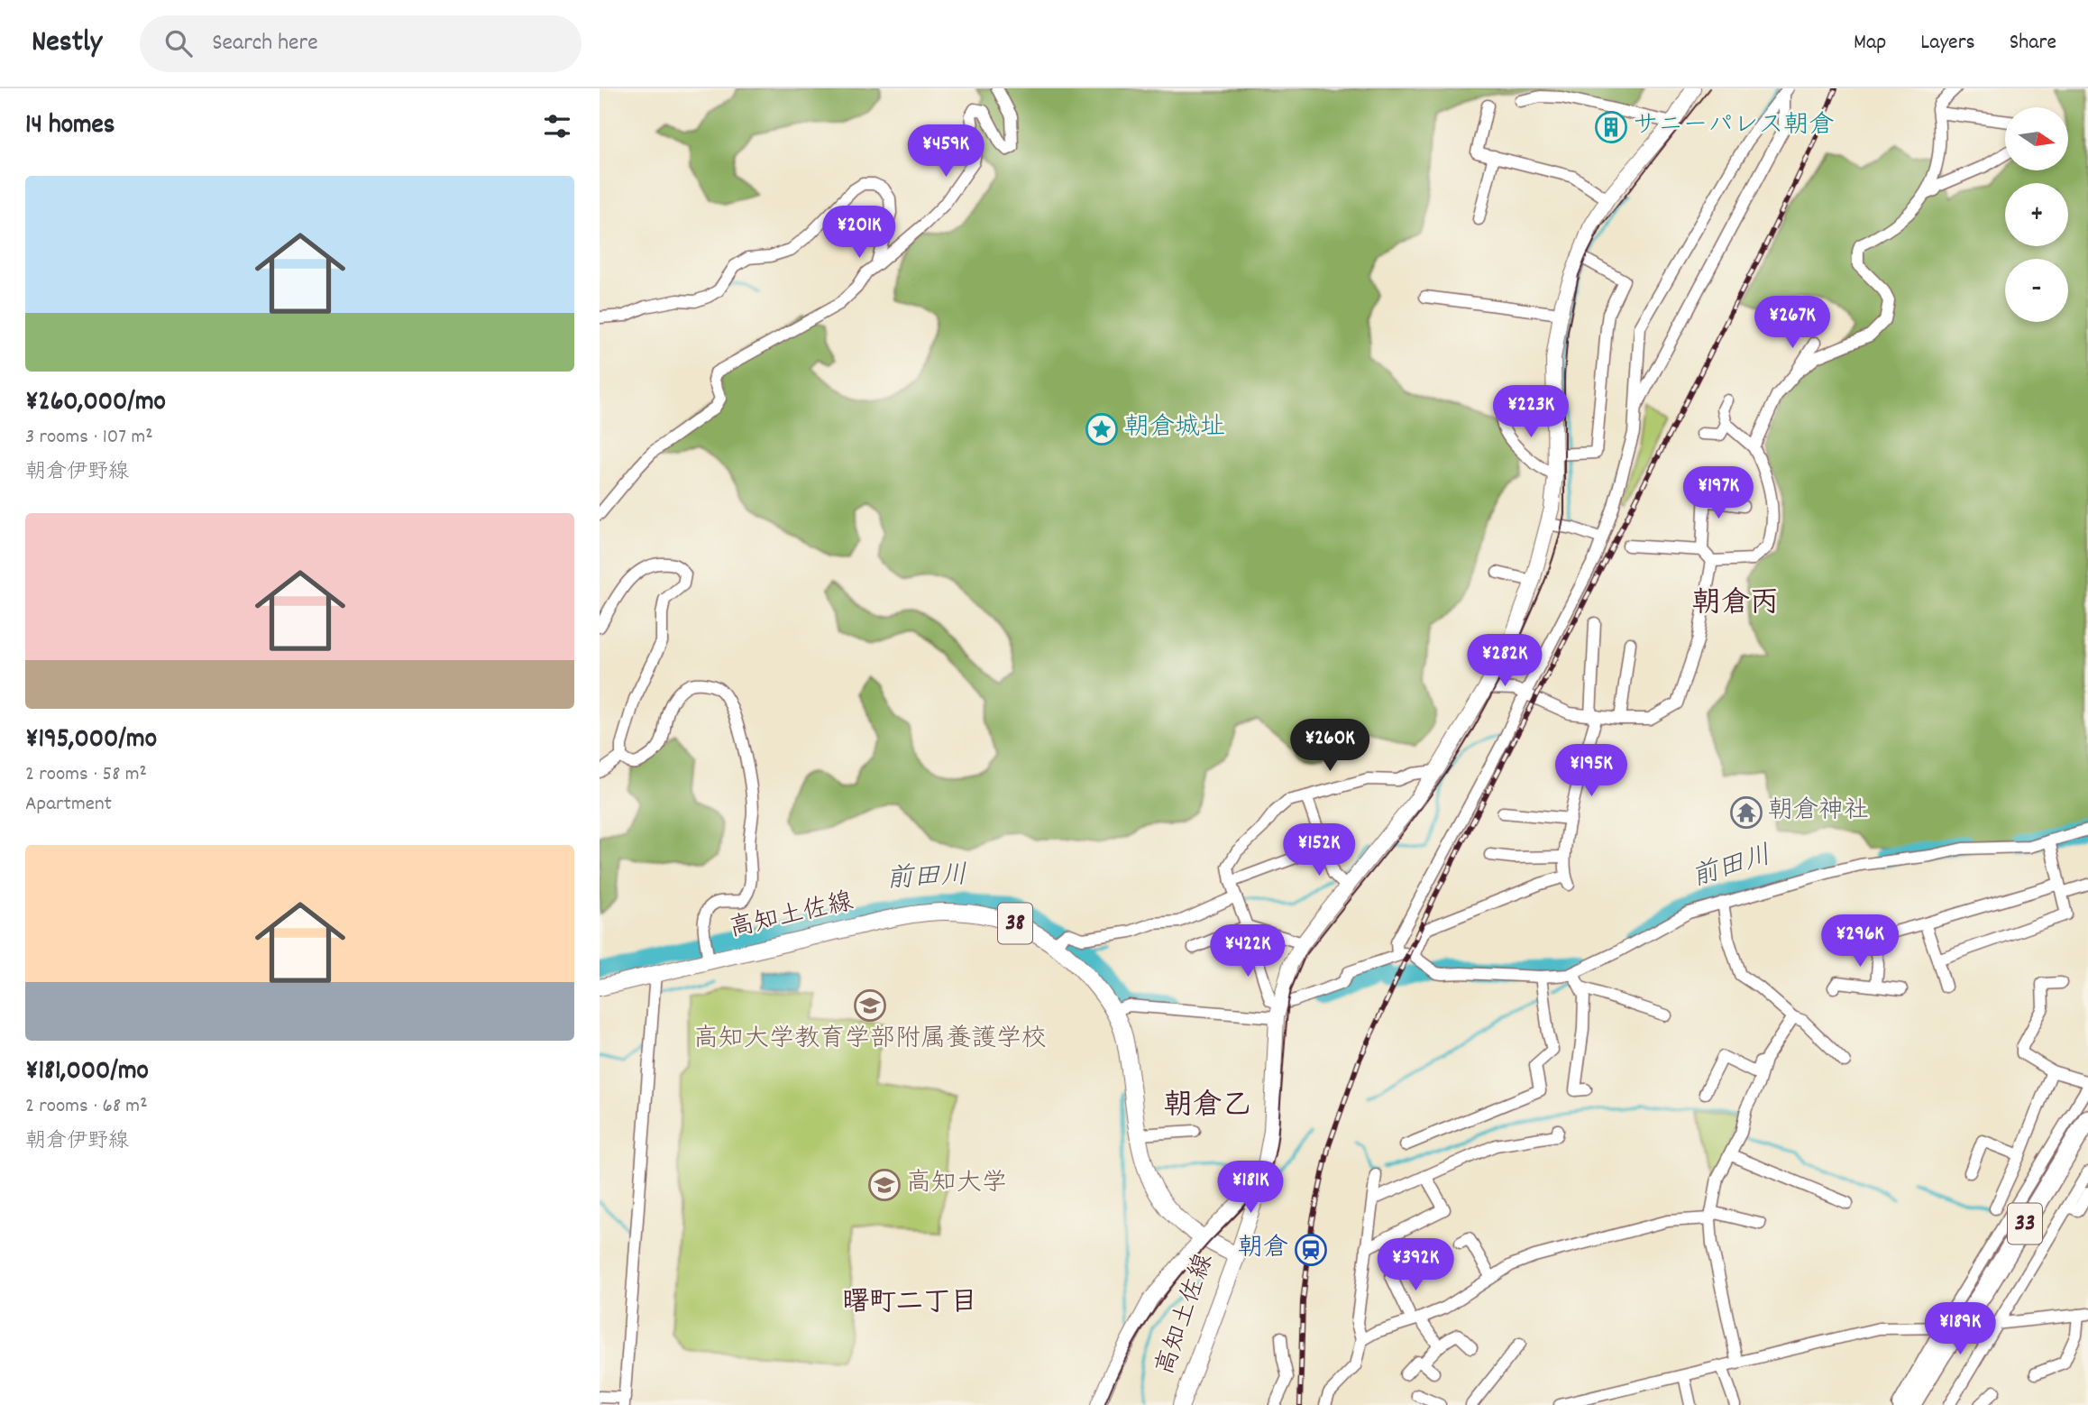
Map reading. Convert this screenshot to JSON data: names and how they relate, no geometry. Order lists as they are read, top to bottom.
{
  "streets": {
    "highway": ["33"],
    "main road": ["高知土佐線", "38"]
  },
  "districts": ["朝倉丙", "朝倉乙", "曙町二丁目"],
  "water": ["前田川"],
  "places": {
    "building": ["サニーパレス朝倉"],
    "place": ["朝倉城址"],
    "temple": ["朝倉神社"],
    "school or university": ["高知大学教育学部附属養護学校", "高知大学"],
    "station": ["朝倉"]
  },
  "north": "right",
  "page": {
    "header": "Nestly",
    "search": "Search here",
    "nav": ["Map", "Layers", "Share"],
    "heading": "14 homes",
    "map_buttons": ["+", "−"],
    "price": [
      "¥459K",
      "¥201K",
      "¥267K",
      "¥223K",
      "¥197K",
      "¥282K",
      "¥260K",
      "¥195K",
      "¥152K",
      "¥296K",
      "¥422K",
      "¥181K",
      "¥392K",
      "¥189K"
    ],
    "list": [
      {
        "name": "¥260,000/mo",
        "note": "3 rooms · 107 m² · 朝倉伊野線"
      },
      {
        "name": "¥195,000/mo",
        "note": "2 rooms · 58 m² · Apartment"
      },
      {
        "name": "¥181,000/mo",
        "note": "2 rooms · 68 m² · 朝倉伊野線"
      }
    ]
  }
}
